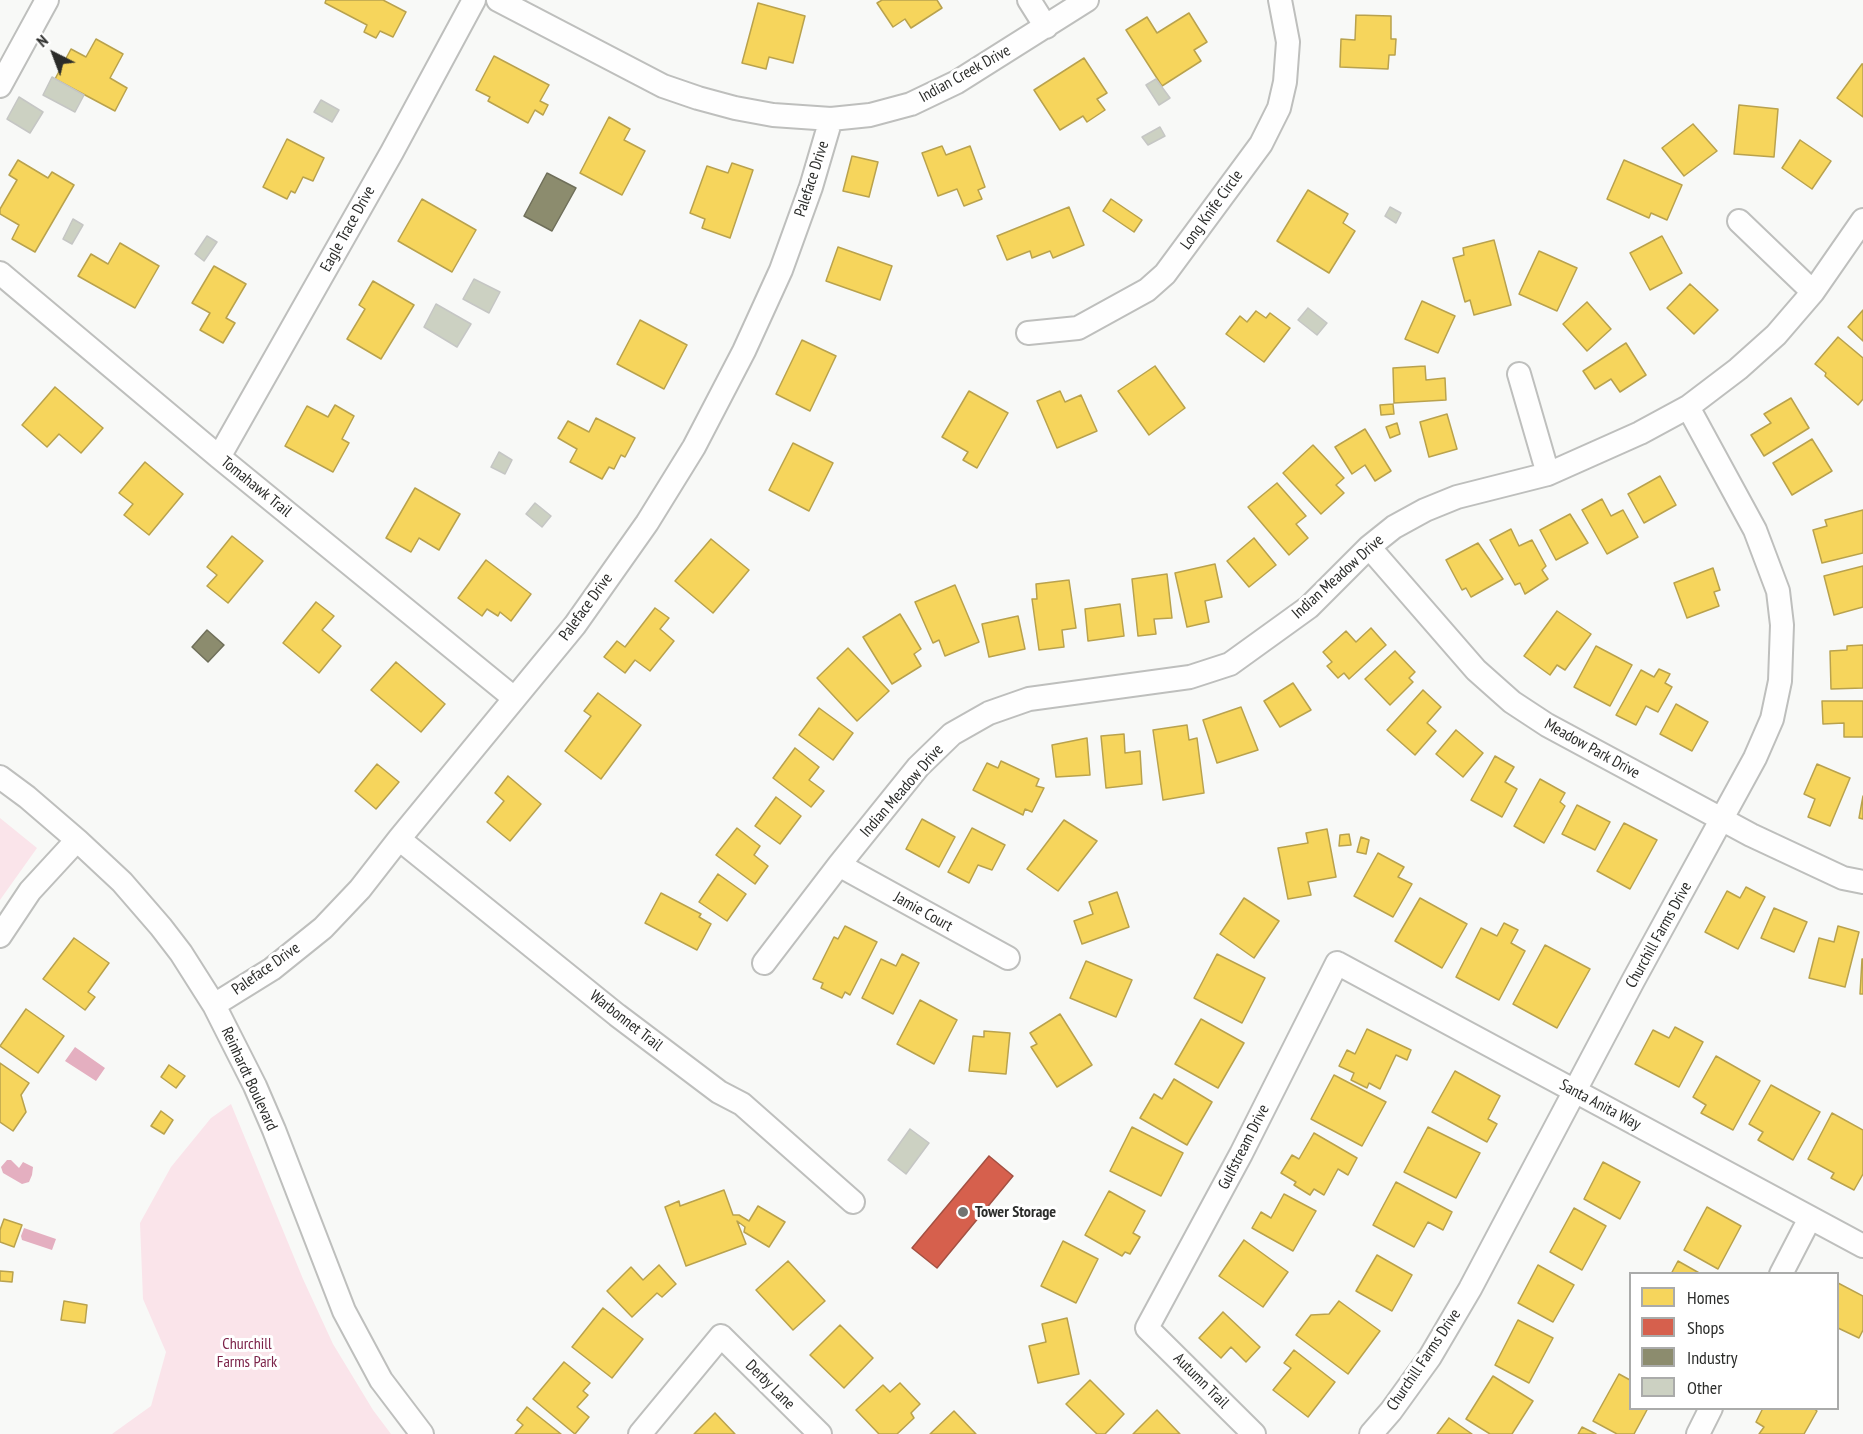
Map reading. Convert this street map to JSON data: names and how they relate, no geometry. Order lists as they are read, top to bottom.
{
  "streets": {
    "street": [
      "Indian Creek Drive",
      "Paleface Drive",
      "Long Knife Circle",
      "Eagle Trace Drive",
      "Tomahawk Trail",
      "Indian Meadow Drive",
      "Meadow Park Drive",
      "Jamie Court",
      "Churchill Farms Drive",
      "Warbonnet Trail",
      "Reinhardt Boulevard",
      "Santa Anita Way",
      "Gulfstream Drive",
      "Autumn Trail",
      "Derby Lane"
    ]
  },
  "crossings": [
    ["Indian Creek Drive", "Paleface Drive"],
    ["Paleface Drive", "Tomahawk Trail"],
    ["Paleface Drive", "Warbonnet Trail"],
    ["Paleface Drive", "Reinhardt Boulevard"],
    ["Eagle Trace Drive", "Tomahawk Trail"],
    ["Indian Meadow Drive", "Meadow Park Drive"],
    ["Indian Meadow Drive", "Jamie Court"],
    ["Indian Meadow Drive", "Churchill Farms Drive"],
    ["Meadow Park Drive", "Churchill Farms Drive"],
    ["Churchill Farms Drive", "Santa Anita Way"],
    ["Santa Anita Way", "Gulfstream Drive"],
    ["Gulfstream Drive", "Autumn Trail"]
  ],
  "parks": ["Churchill Farms Park"],
  "places": ["Tower Storage"],
  "legend": [
    "Homes",
    "Shops",
    "Industry",
    "Other"
  ],
  "north": "top left"
}
